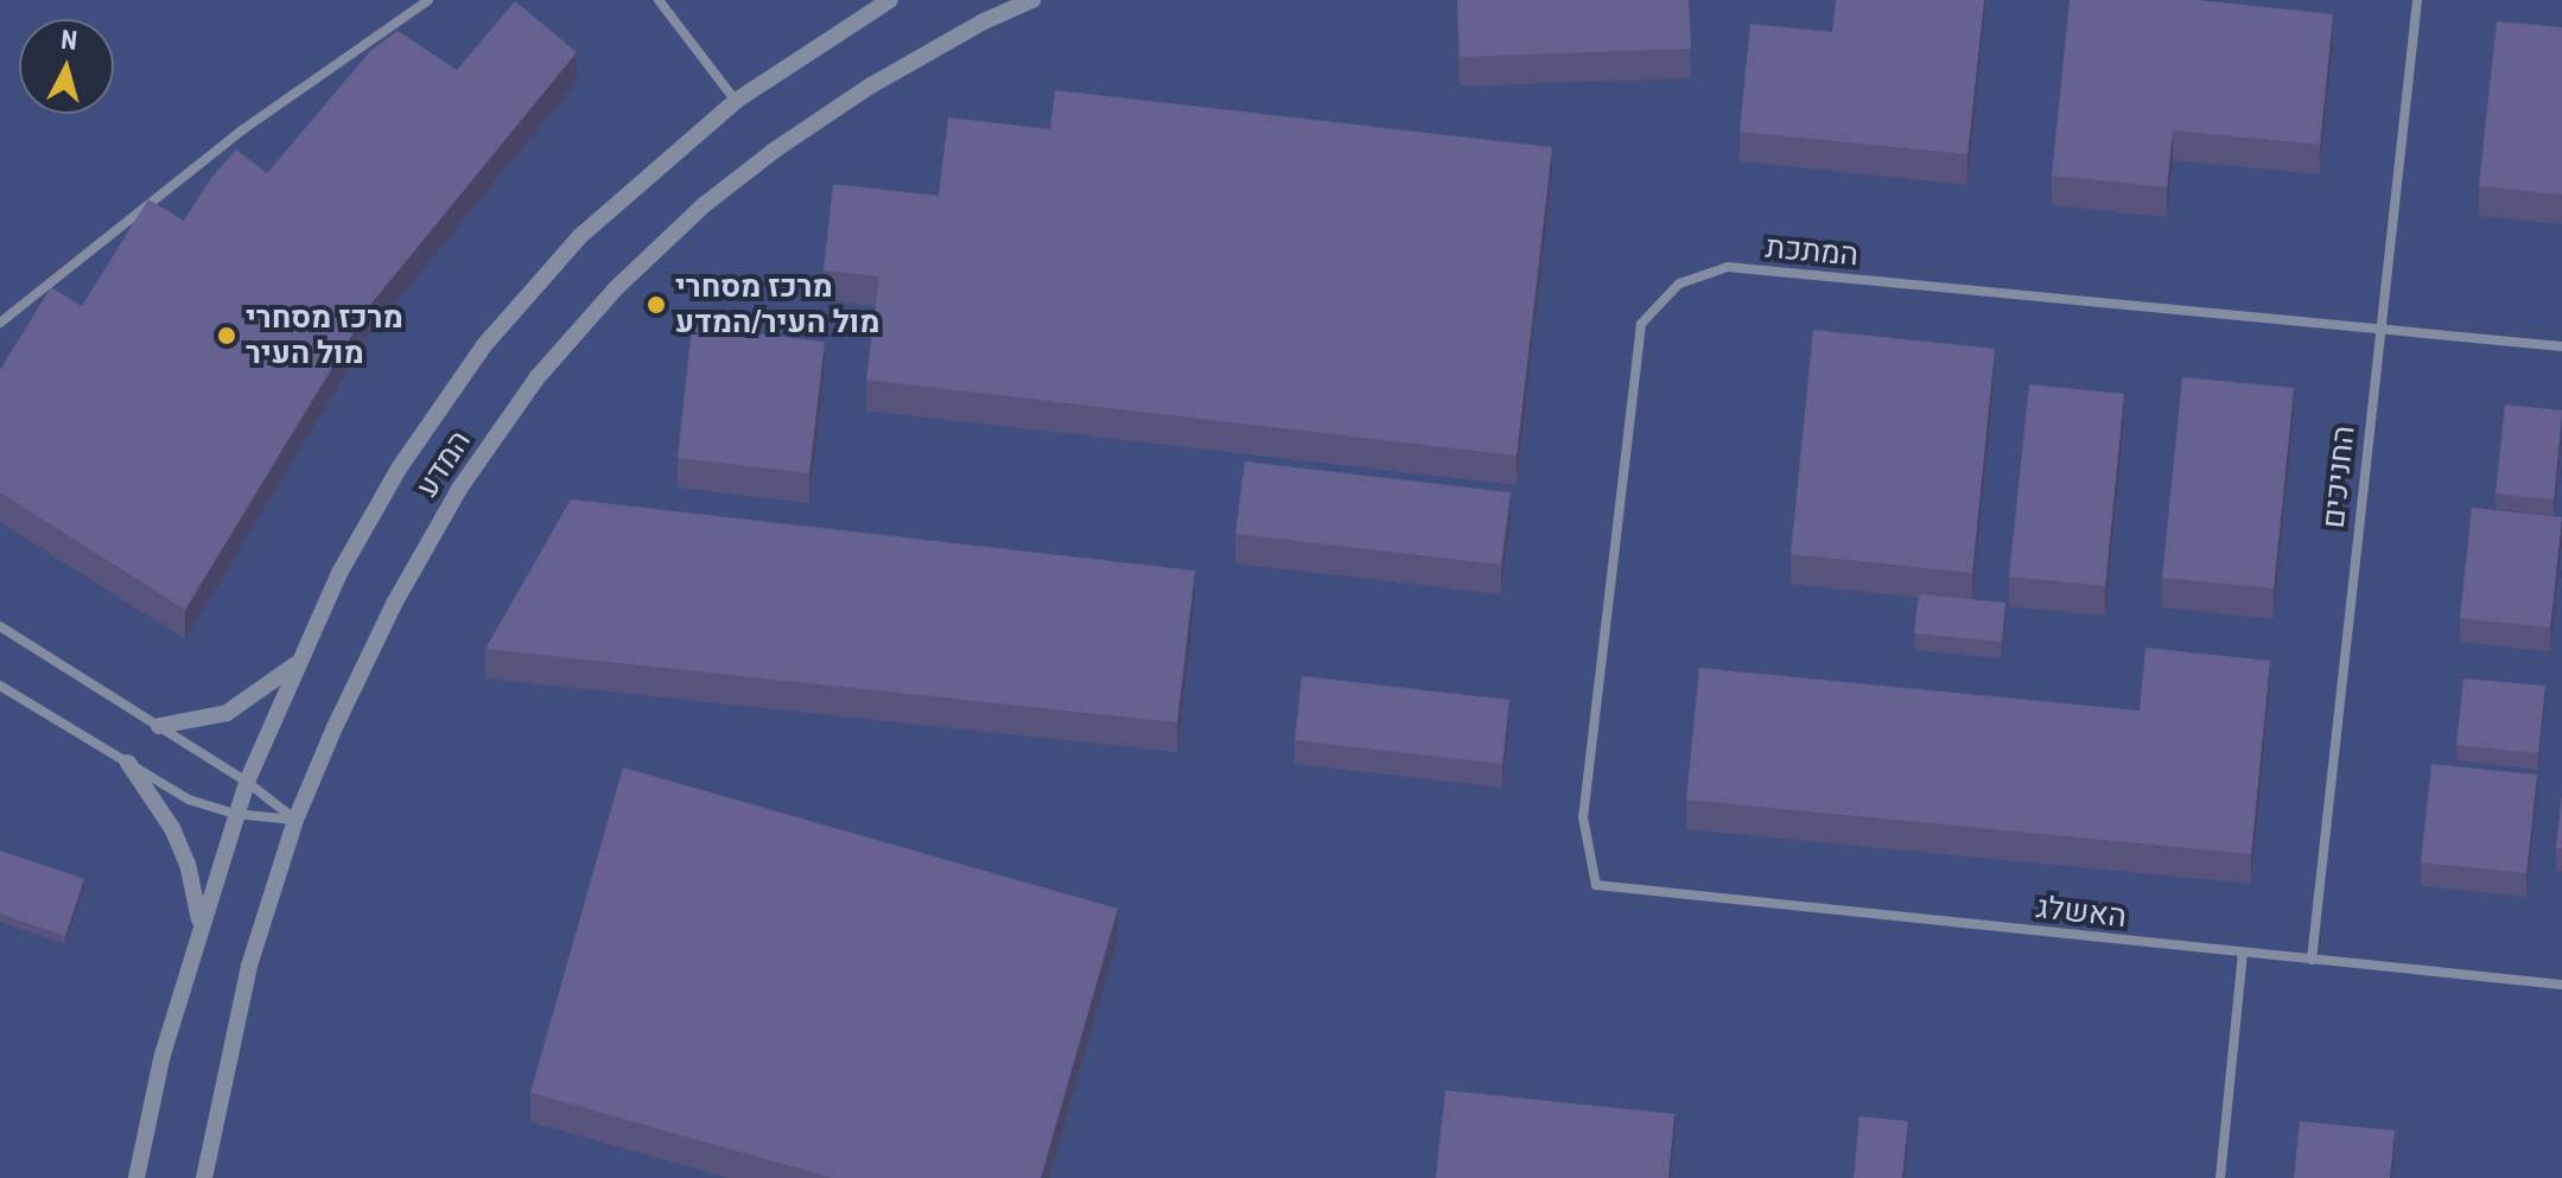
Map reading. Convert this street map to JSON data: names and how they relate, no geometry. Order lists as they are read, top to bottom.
{
  "streets": {
    "street": [
      "המתכת",
      "המדע",
      "החניכים",
      "האשלג"
    ]
  },
  "crossings": [
    ["המתכת", "החניכים"],
    ["המתכת", "האשלג"],
    ["החניכים", "האשלג"]
  ],
  "places": ["מרכז מסחרי מול העיר/המדע", "מרכז מסחרי מול העיר"],
  "north": "top"
}
